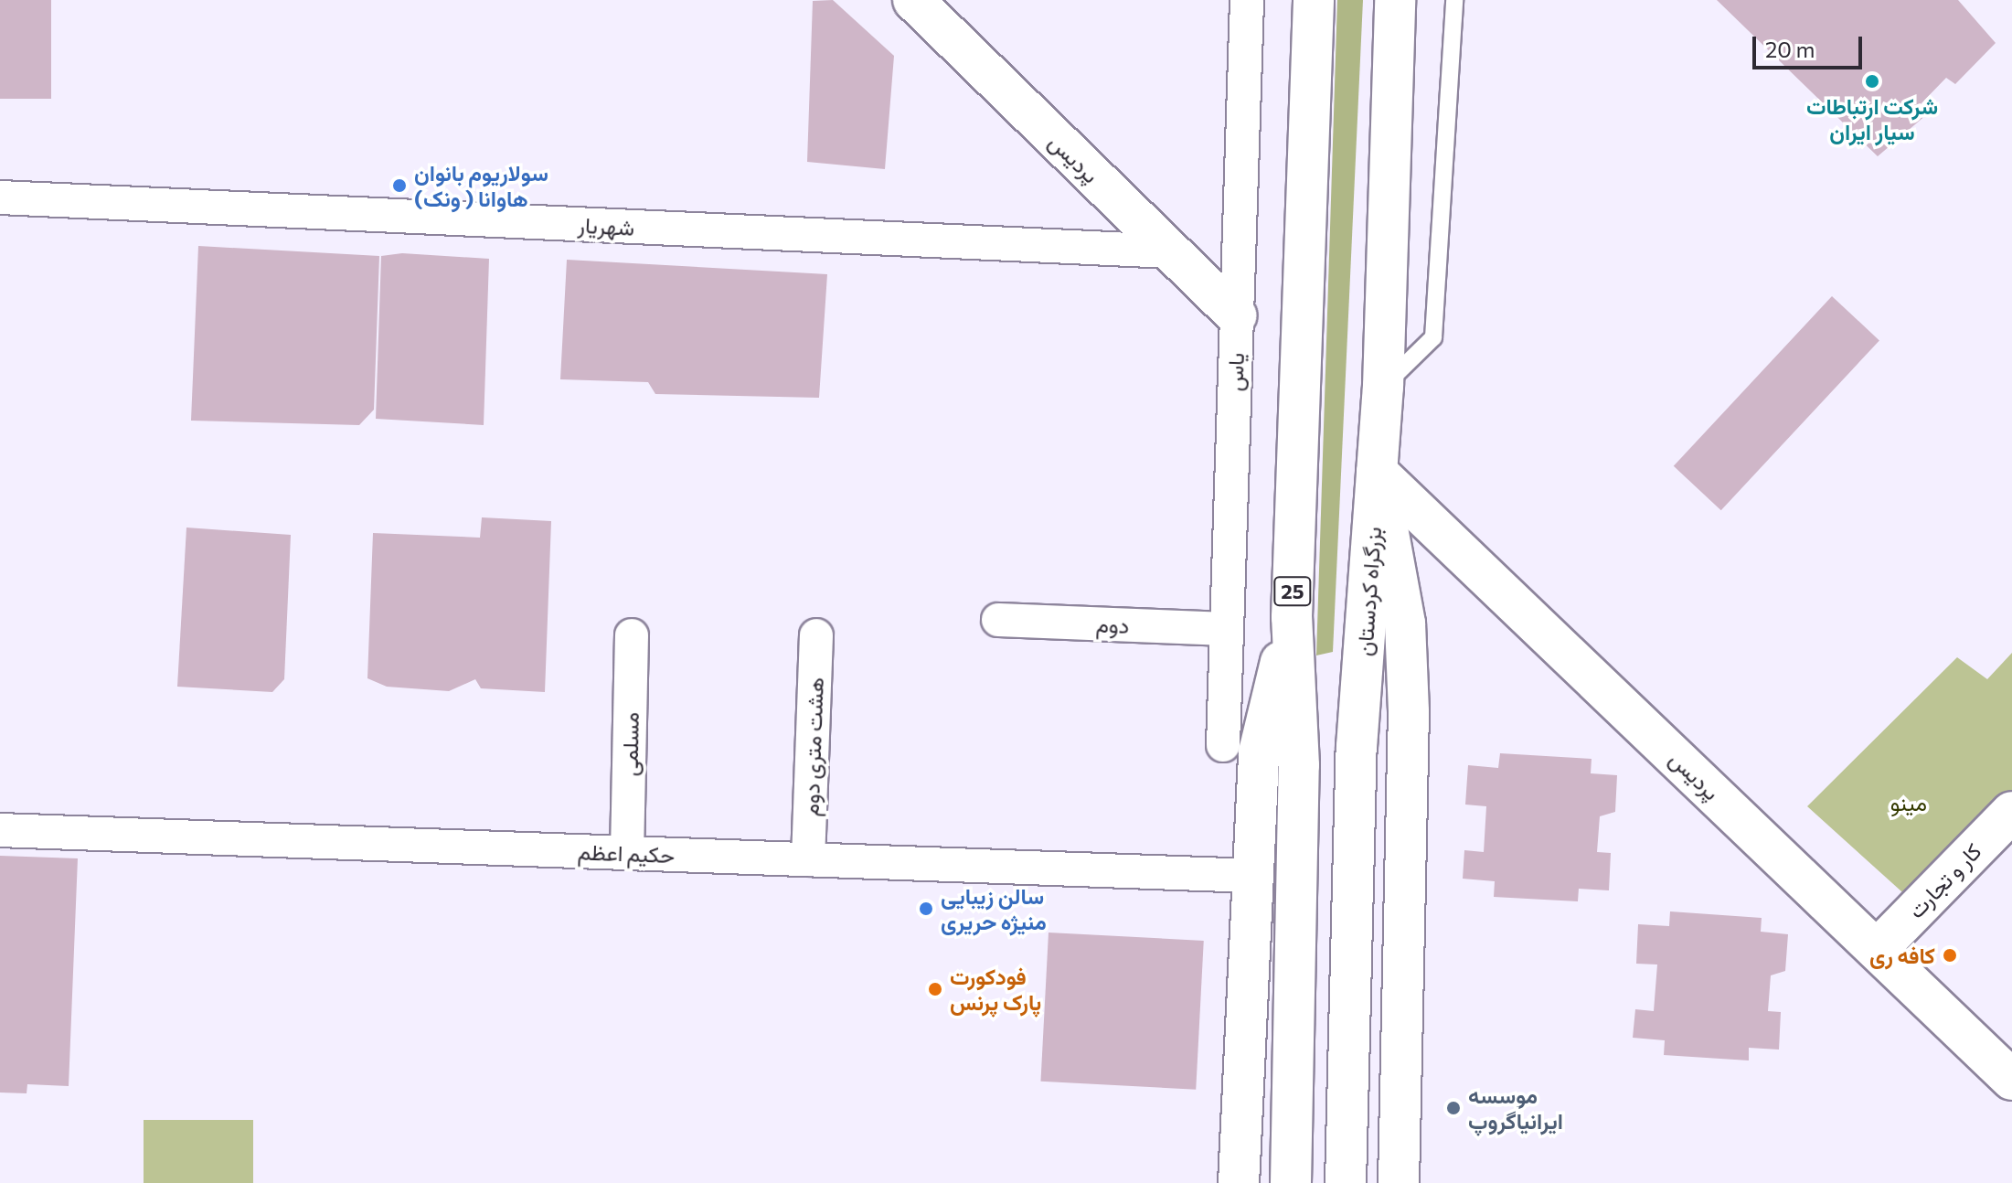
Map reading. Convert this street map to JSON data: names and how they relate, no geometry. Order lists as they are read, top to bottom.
{
  "streets": {
    "main road": [
      "پردیس",
      "25",
      "بزرگراه کردستان",
      "کار و تجارت"
    ],
    "street": [
      "شهریار",
      "یاس",
      "دوم",
      "مسلمی",
      "هشت متری دوم",
      "حکیم اعظم"
    ]
  },
  "crossings": [
    ["پردیس", "شهریار"],
    ["پردیس", "یاس"],
    ["پردیس", "بزرگراه کردستان"],
    ["پردیس", "کار و تجارت"],
    ["یاس", "دوم"],
    ["مسلمی", "حکیم اعظم"],
    ["هشت متری دوم", "حکیم اعظم"]
  ],
  "parks": ["مینو"],
  "places": [
    "شرکت ارتباطات سیار ایران",
    "سولاریوم بانوان هاوانا ( ونک)",
    "سالن زیبایی منیژه حریری",
    "کافه ری",
    "فودکورت پارک پرنس",
    "موسسه ایرانیاگروپ"
  ],
  "scale_bar": "20 m"
}
